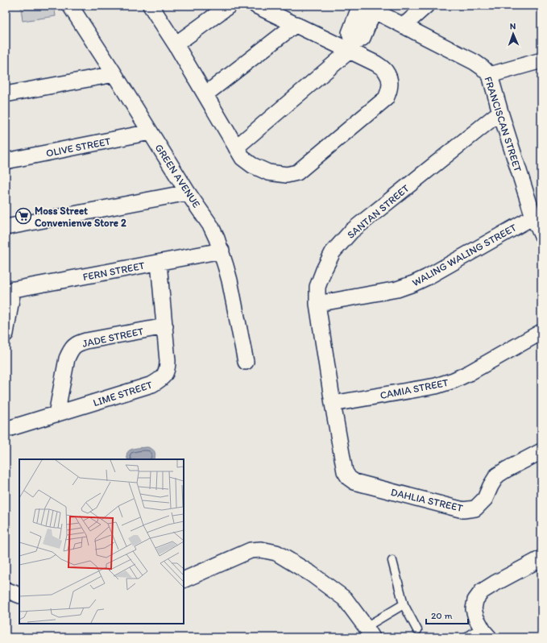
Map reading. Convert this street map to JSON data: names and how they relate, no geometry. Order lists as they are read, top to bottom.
{
  "streets": {
    "street": [
      "FRANCISCAN STREET",
      "OLIVE STREET",
      "GREEN AVENUE",
      "SANTAN STREET",
      "WALING WALING STREET",
      "FERN STREET",
      "JADE STREET",
      "CAMIA STREET",
      "LIME STREET",
      "DAHLIA STREET"
    ]
  },
  "crossings": [
    ["FRANCISCAN STREET", "SANTAN STREET"],
    ["FRANCISCAN STREET", "WALING WALING STREET"],
    ["OLIVE STREET", "GREEN AVENUE"],
    ["GREEN AVENUE", "FERN STREET"],
    ["SANTAN STREET", "WALING WALING STREET"],
    ["SANTAN STREET", "CAMIA STREET"],
    ["SANTAN STREET", "DAHLIA STREET"],
    ["FERN STREET", "LIME STREET"],
    ["JADE STREET", "LIME STREET"]
  ],
  "places": {
    "supermarket": ["Moss Street Convenienve Store 2"]
  },
  "scale_bar": "20 m",
  "north": "top"
}
